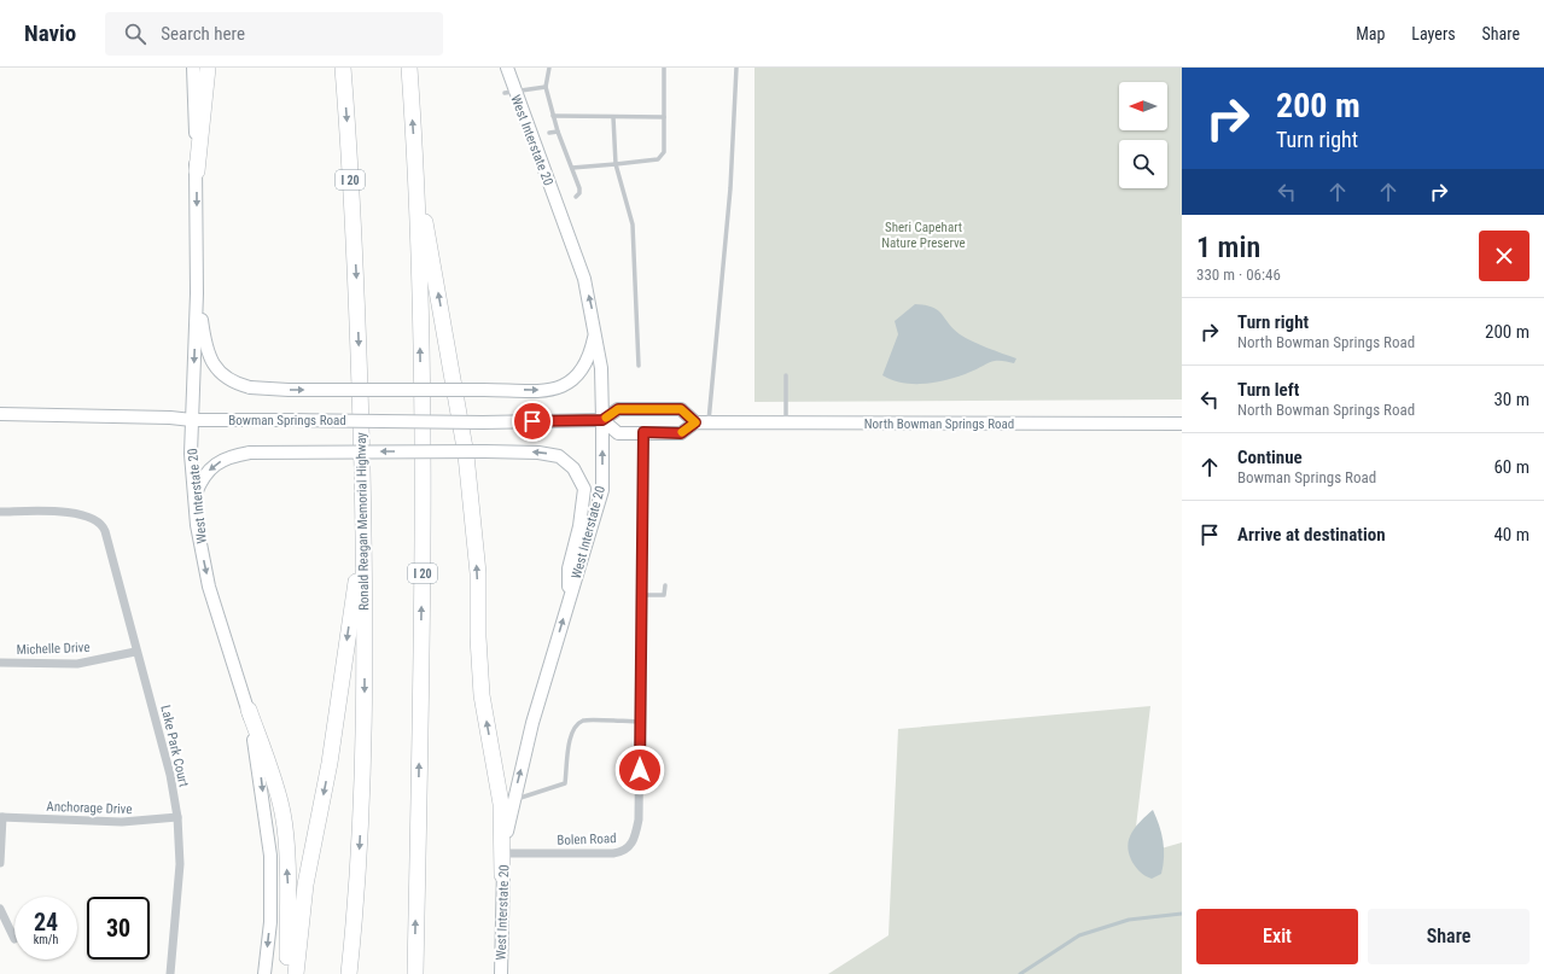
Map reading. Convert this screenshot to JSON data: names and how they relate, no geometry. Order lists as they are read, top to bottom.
{
  "streets": {
    "highway": ["I 20", "Ronald Reagan Memorial Highway"],
    "main road": ["West Interstate 20", "Bowman Springs Road", "North Bowman Springs Road"],
    "street": [
      "Michelle Drive",
      "Lake Park Court",
      "Anchorage Drive",
      "Bolen Road"
    ]
  },
  "crossings": [
    ["West Interstate 20", "Bowman Springs Road"],
    ["West Interstate 20", "North Bowman Springs Road"],
    ["West Interstate 20", "Bolen Road"],
    ["Bowman Springs Road", "North Bowman Springs Road"],
    ["North Bowman Springs Road", "Bolen Road"],
    ["Michelle Drive", "Lake Park Court"],
    ["Lake Park Court", "Anchorage Drive"]
  ],
  "parks": ["Sheri Capehart Nature Preserve"],
  "north": "left",
  "page": {
    "header": "Navio",
    "search": "Search here",
    "nav": ["Map", "Layers", "Share"],
    "turn": ["200 m", "Turn right"],
    "heading": ["1 min", "330 m · 06:46"],
    "list": [
      {
        "name": "Turn right",
        "note": "North Bowman Springs Road",
        "value": "200 m"
      },
      {
        "name": "Turn left",
        "note": "North Bowman Springs Road",
        "value": "30 m"
      },
      {
        "name": "Continue",
        "note": "Bowman Springs Road",
        "value": "60 m"
      },
      {
        "name": "Arrive at destination",
        "value": "40 m"
      }
    ],
    "speed": "24 km/h",
    "limit": "30",
    "buttons": ["Exit", "Share"]
  }
}
